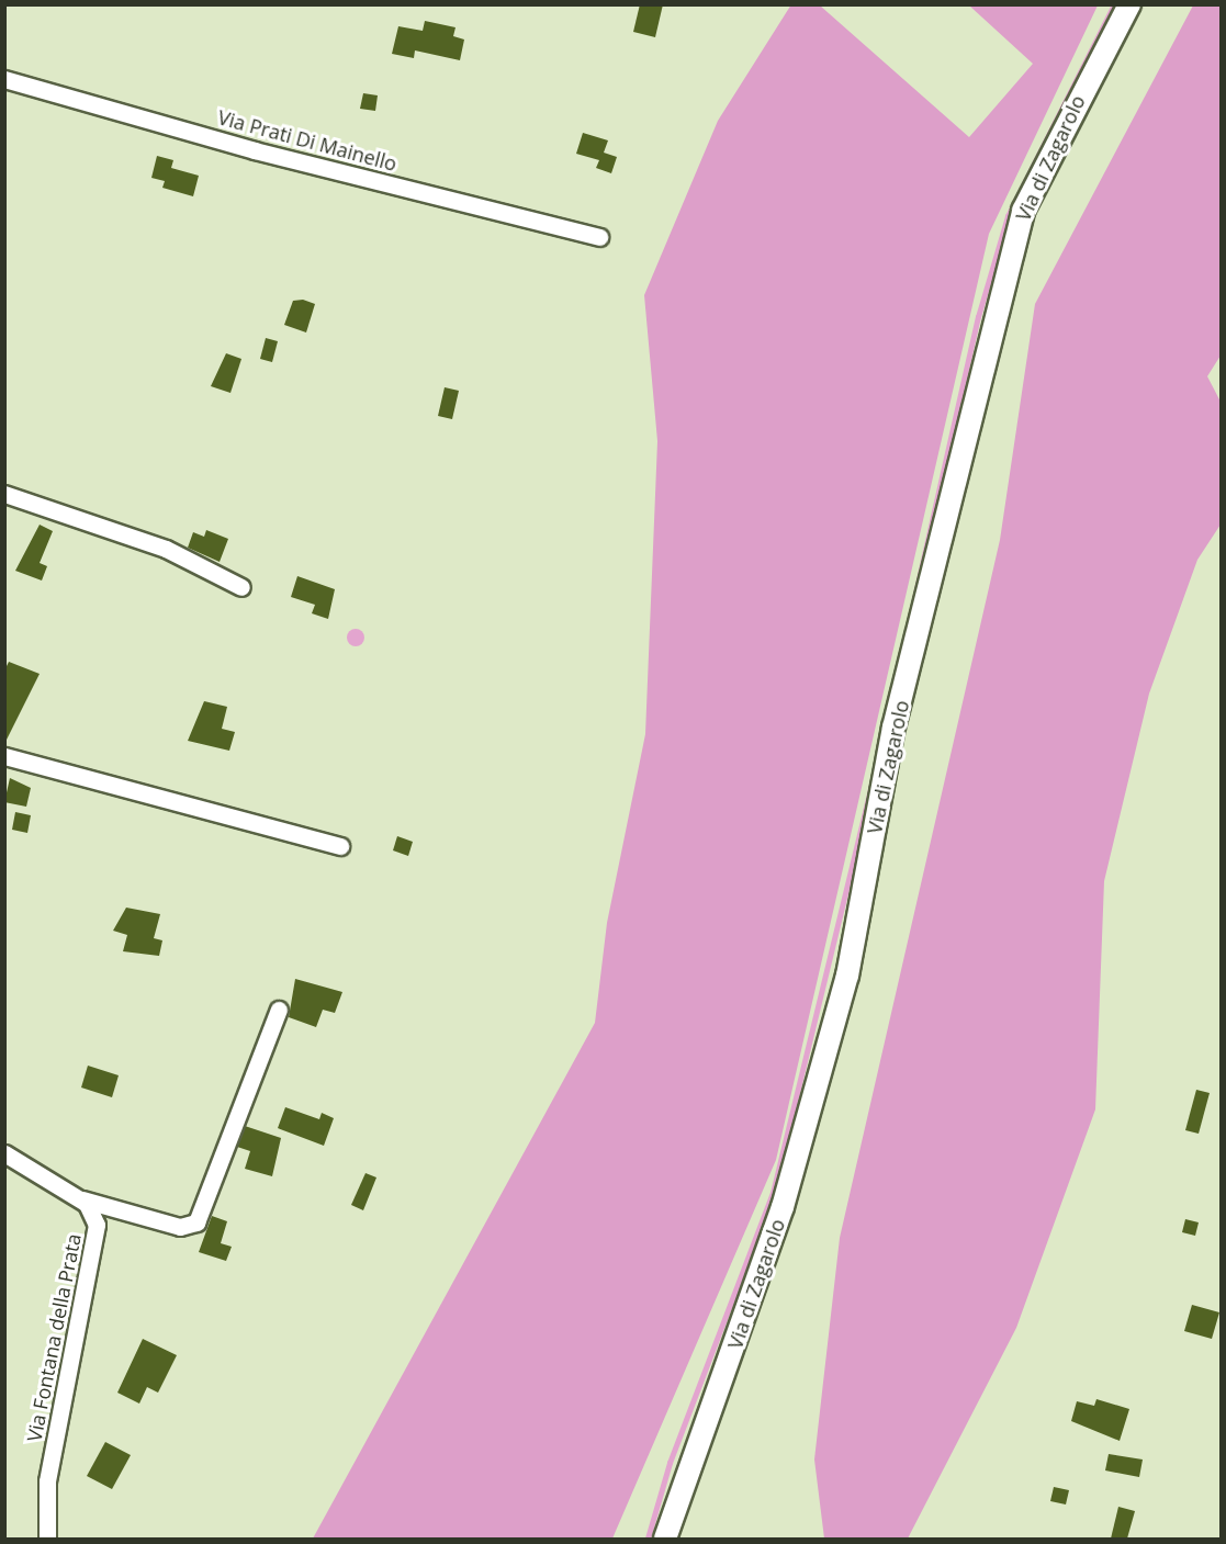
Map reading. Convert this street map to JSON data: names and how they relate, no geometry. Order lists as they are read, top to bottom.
{
  "streets": {
    "main road": ["Via di Zagarolo"],
    "street": ["Via Prati Di Mainello", "Via Fontana della Prata"]
  }
}
